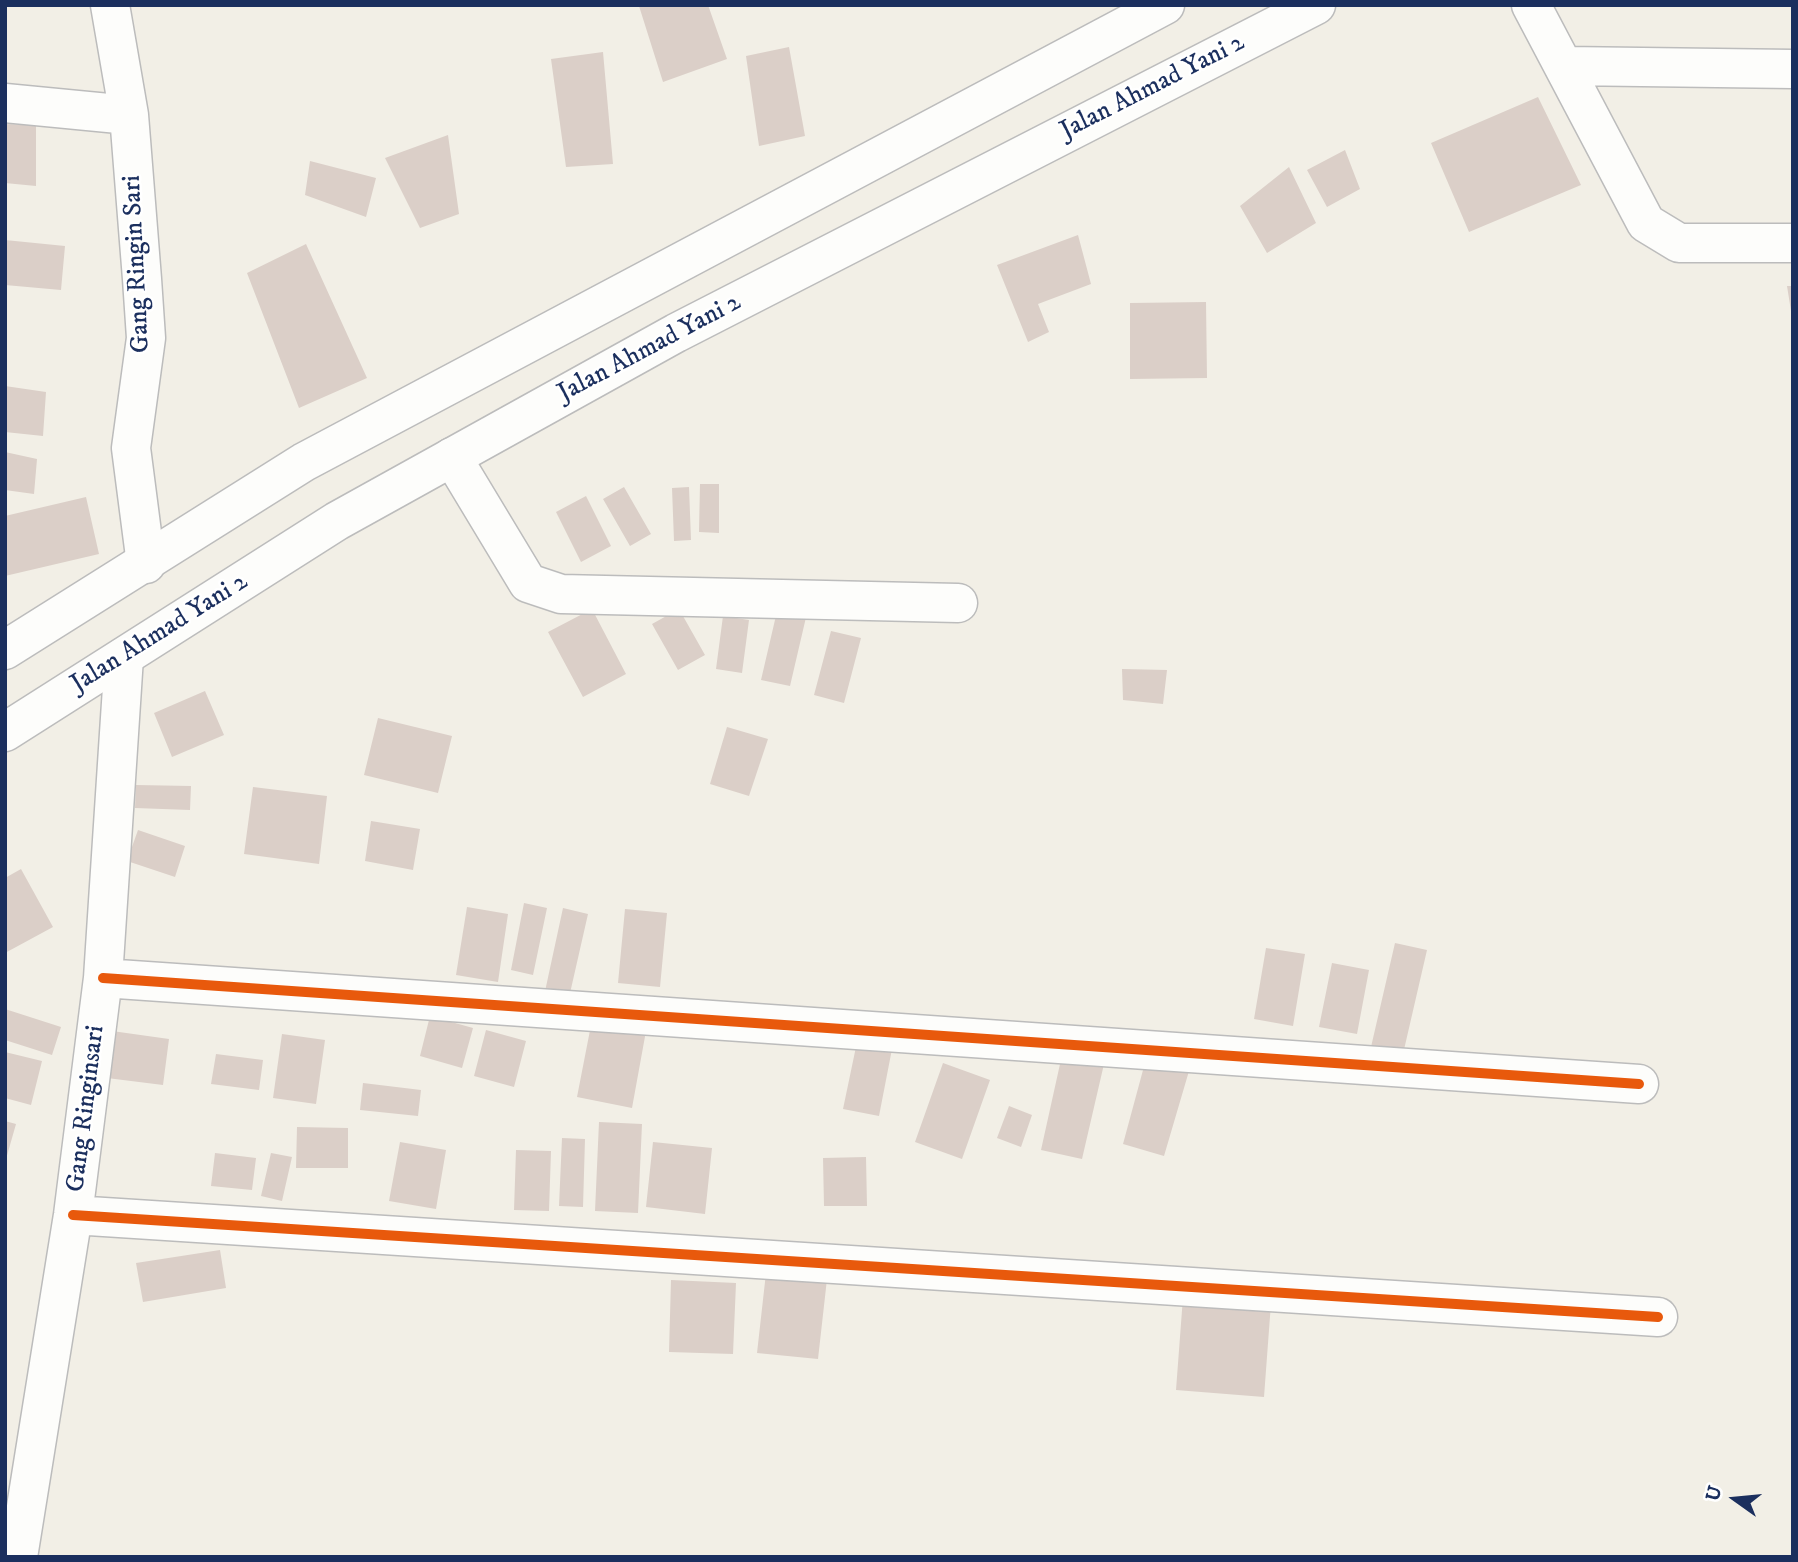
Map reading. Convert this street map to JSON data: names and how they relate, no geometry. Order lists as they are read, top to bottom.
{
  "streets": {
    "main road": ["Jalan Ahmad Yani 2", "Gang Ringin Sari", "Gang Ringinsari"]
  },
  "crossings": [
    ["Jalan Ahmad Yani 2", "Gang Ringinsari"]
  ],
  "north": "left"
}
